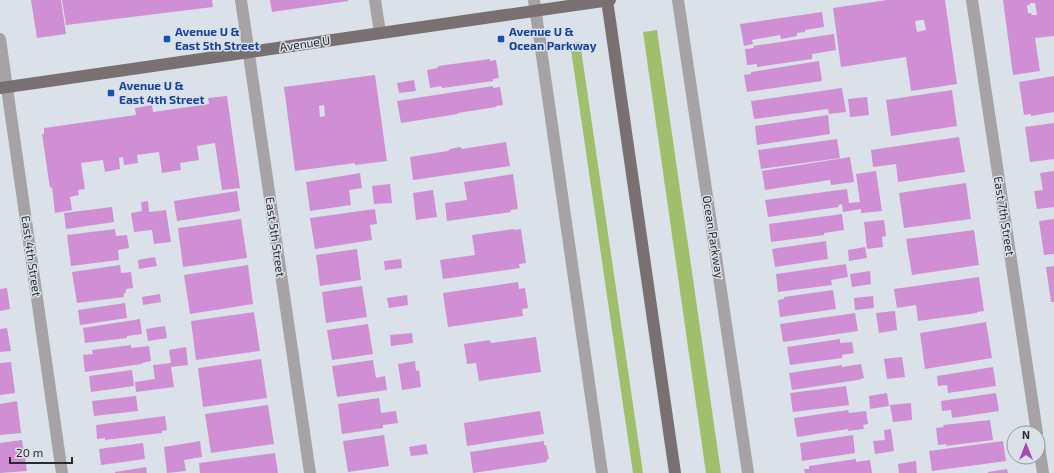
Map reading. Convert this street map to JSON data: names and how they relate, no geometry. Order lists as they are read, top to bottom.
{
  "streets": {
    "main road": ["Avenue U"],
    "street": [
      "East 7th Street",
      "East 5th Street",
      "Ocean Parkway",
      "East 4th Street"
    ]
  },
  "crossings": [
    ["Avenue U", "East 5th Street"],
    ["Avenue U", "East 4th Street"]
  ],
  "places": {
    "transit": ["Avenue U & East 5th Street", "Avenue U & Ocean Parkway", "Avenue U & East 4th Street"]
  },
  "scale_bar": "20 m",
  "north": "top"
}
